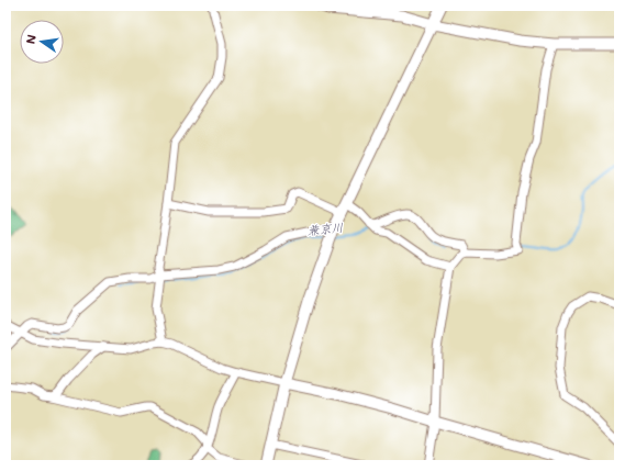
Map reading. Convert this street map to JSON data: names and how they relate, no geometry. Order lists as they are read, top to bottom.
{
  "water": ["兼京川"],
  "north": "left"
}
